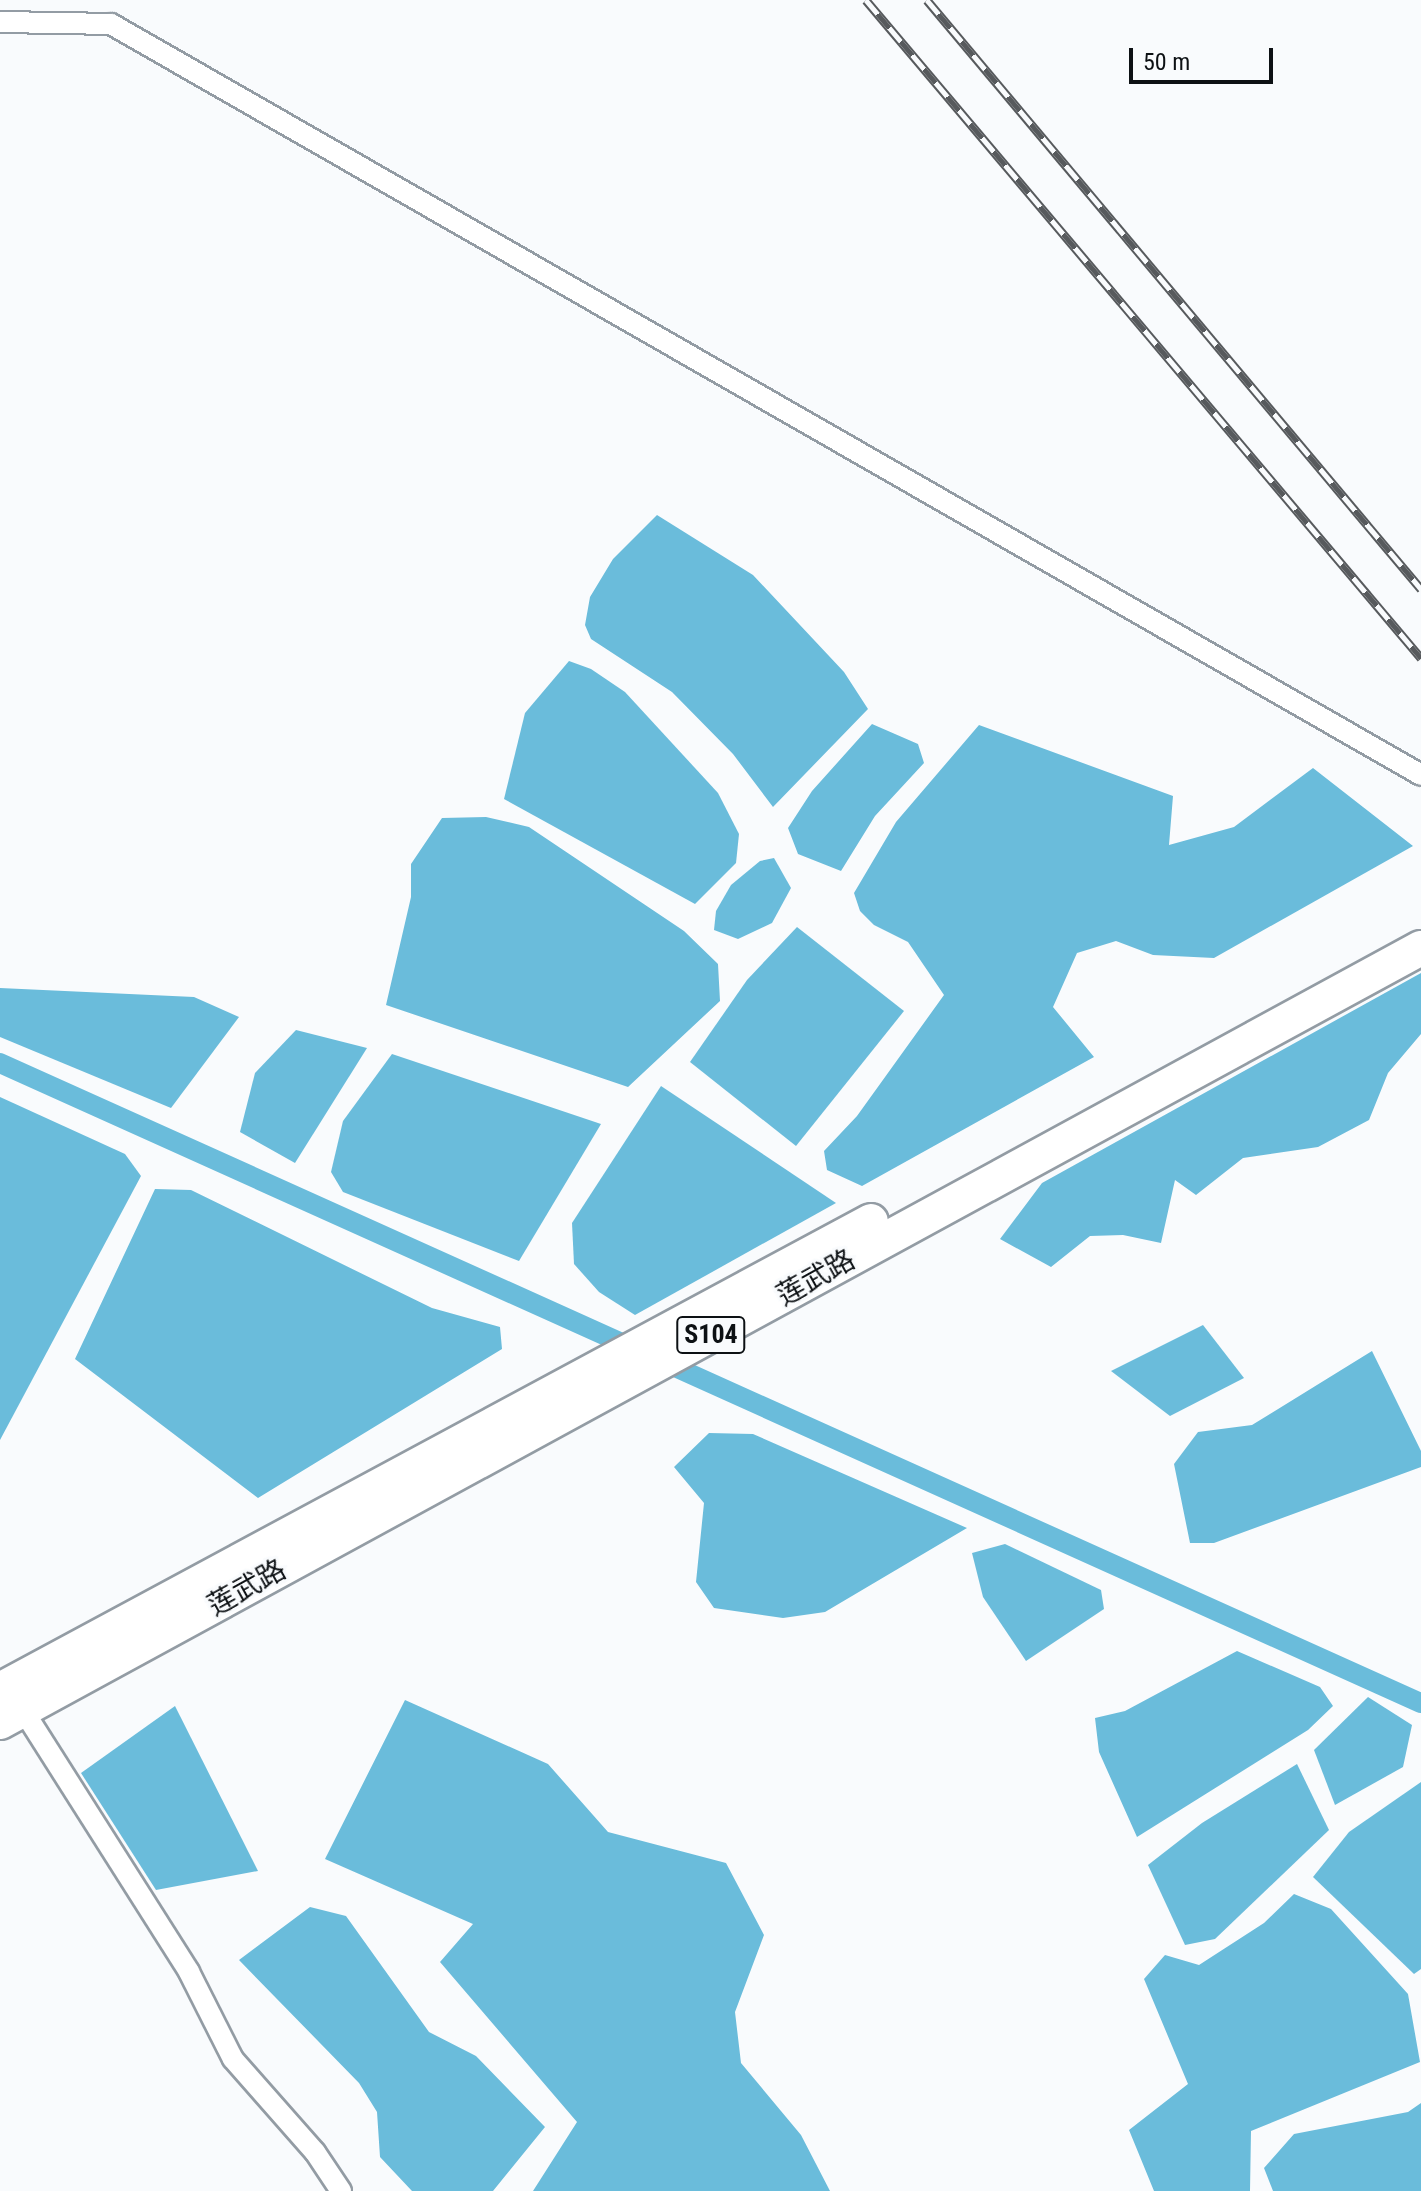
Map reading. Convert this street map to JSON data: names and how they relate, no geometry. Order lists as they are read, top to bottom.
{
  "streets": {
    "main road": ["莲武路", "S104"]
  },
  "scale_bar": "50 m"
}
